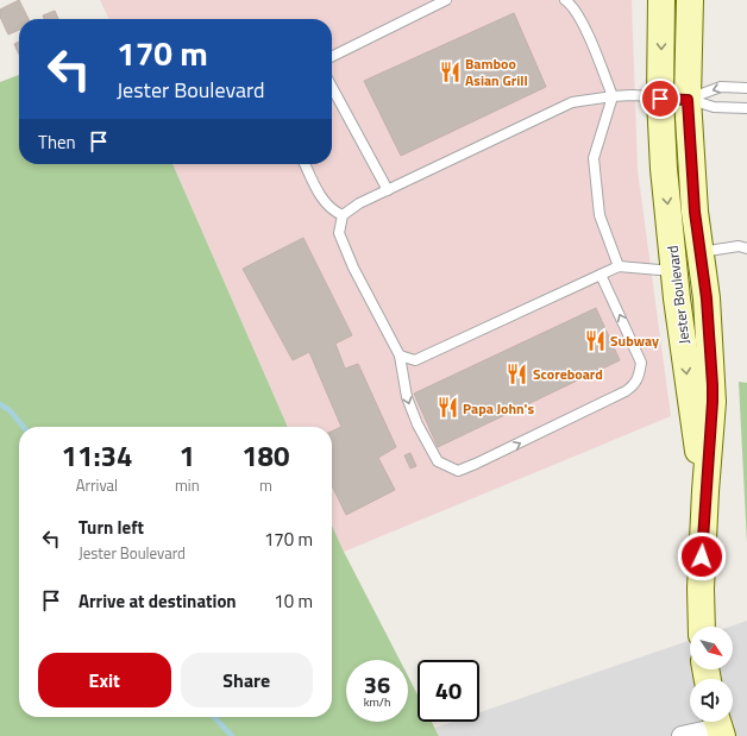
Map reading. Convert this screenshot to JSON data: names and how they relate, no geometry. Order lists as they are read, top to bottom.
{
  "streets": {
    "street": ["Jester Boulevard"]
  },
  "places": {
    "restaurant": [
      "Bamboo Asian Grill",
      "Subway",
      "Scoreboard",
      "Papa John's"
    ]
  },
  "north": "bottom right",
  "page": {
    "turn": ["170 m", "Jester Boulevard"],
    "then": "Then",
    "eta": [
      "11:34",
      "Arrival",
      "1",
      "min",
      "180",
      "m"
    ],
    "list": [
      {
        "name": "Turn left",
        "note": "Jester Boulevard",
        "value": "170 m"
      },
      {
        "name": "Arrive at destination",
        "value": "10 m"
      }
    ],
    "buttons": ["Exit", "Share"],
    "speed": "36 km/h",
    "limit": "40"
  }
}
